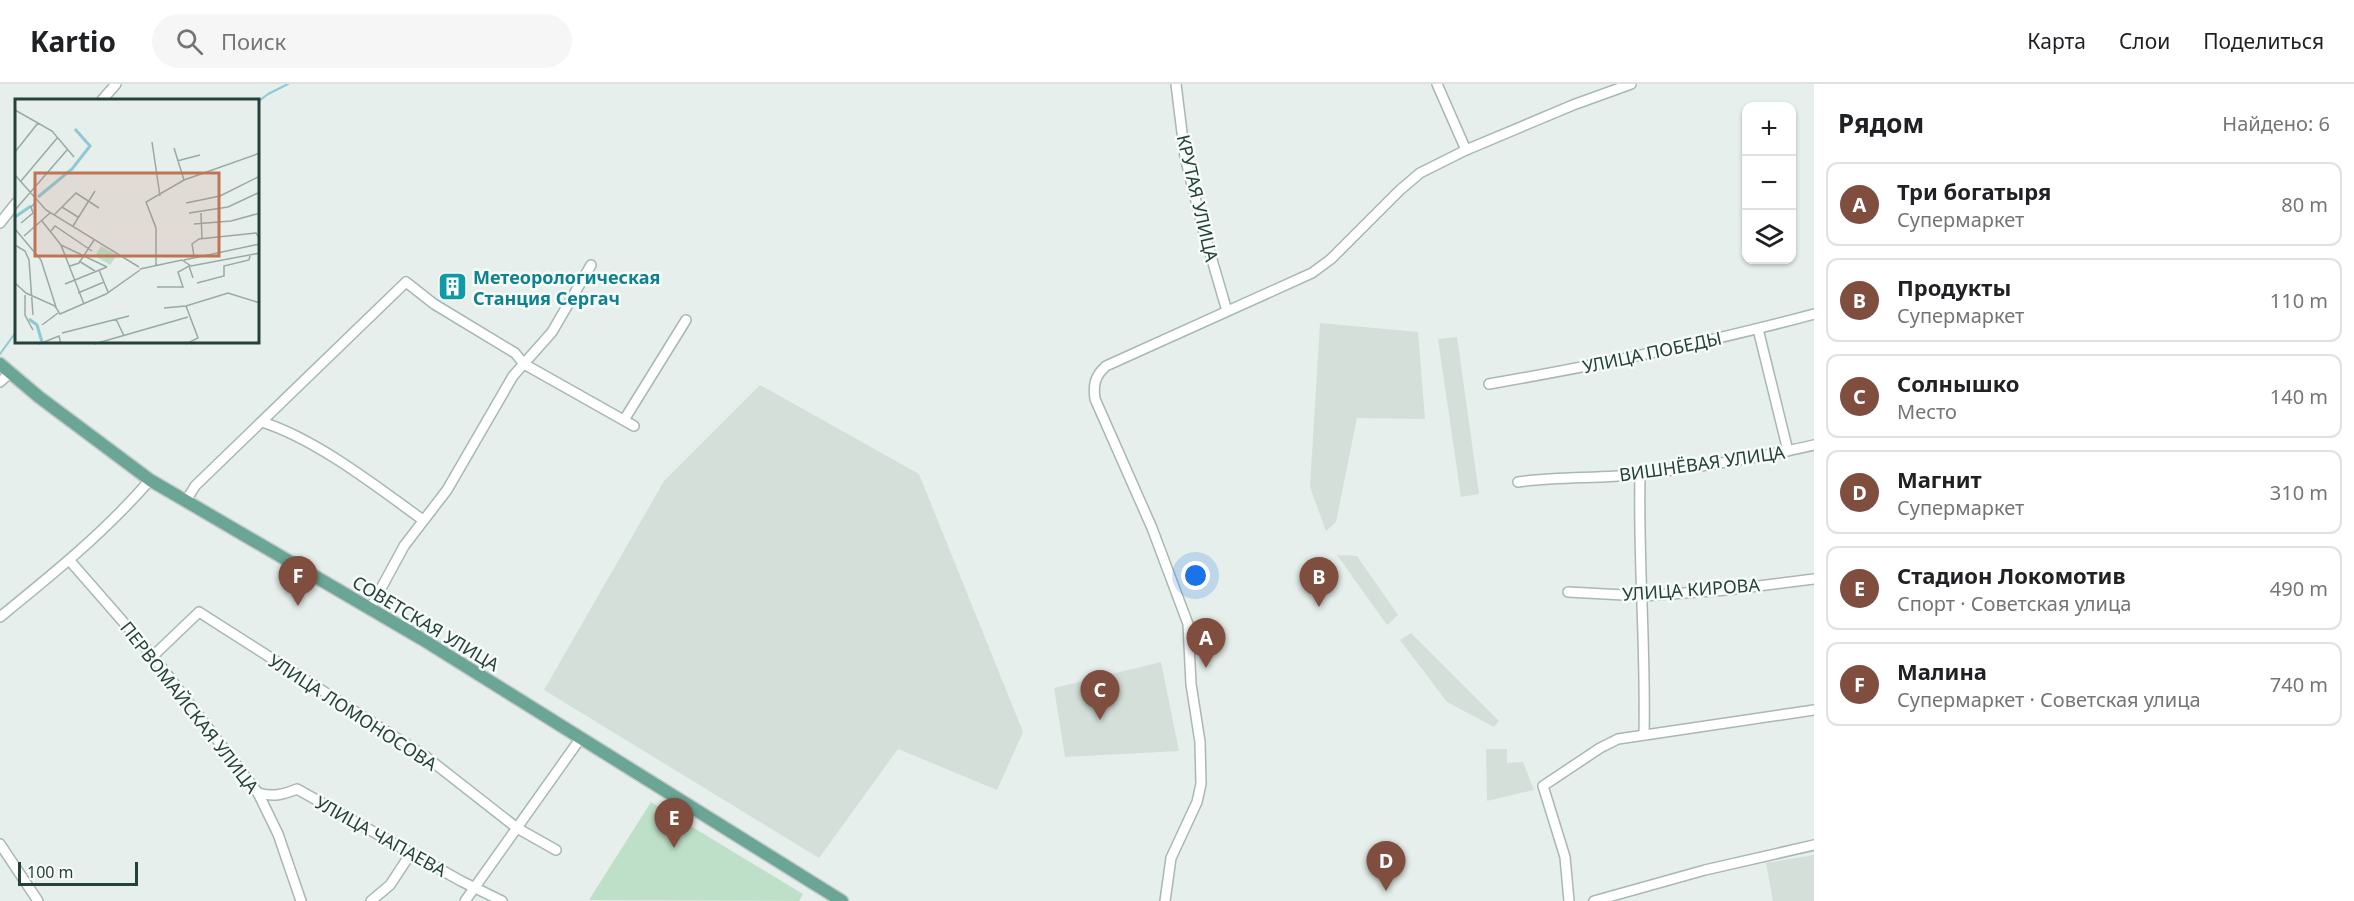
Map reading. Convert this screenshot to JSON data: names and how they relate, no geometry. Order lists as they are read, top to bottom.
{
  "streets": {
    "main road": ["СОВЕТСКАЯ УЛИЦА"],
    "street": [
      "КРУТАЯ УЛИЦА",
      "УЛИЦА ПОБЕДЫ",
      "ВИШНЁВАЯ УЛИЦА",
      "УЛИЦА КИРОВА",
      "ПЕРВОМАЙСКАЯ УЛИЦА",
      "УЛИЦА ЛОМОНОСОВА",
      "УЛИЦА ЧАПАЕВА"
    ]
  },
  "crossings": [
    ["ПЕРВОМАЙСКАЯ УЛИЦА", "УЛИЦА ЛОМОНОСОВА"],
    ["ПЕРВОМАЙСКАЯ УЛИЦА", "УЛИЦА ЧАПАЕВА"]
  ],
  "places": {
    "building": ["Метеорологическая Станция Сергач"]
  },
  "scale_bar": "100 m",
  "page": {
    "header": "Kartio",
    "search": "Поиск",
    "nav": ["Карта", "Слои", "Поделиться"],
    "heading": ["Рядом", "Найдено: 6"],
    "map_buttons": ["+", "−"],
    "list": [
      {
        "mark": "A",
        "name": "Три богатыря",
        "note": "Супермаркет",
        "value": "80 m"
      },
      {
        "mark": "B",
        "name": "Продукты",
        "note": "Супермаркет",
        "value": "110 m"
      },
      {
        "mark": "C",
        "name": "Солнышко",
        "note": "Место",
        "value": "140 m"
      },
      {
        "mark": "D",
        "name": "Магнит",
        "note": "Супермаркет",
        "value": "310 m"
      },
      {
        "mark": "E",
        "name": "Стадион Локомотив",
        "note": "Спорт · Советская улица",
        "value": "490 m"
      },
      {
        "mark": "F",
        "name": "Малина",
        "note": "Супермаркет · Советская улица",
        "value": "740 m"
      }
    ],
    "pins": [
      "F",
      "B",
      "A",
      "C",
      "E",
      "D"
    ],
    "scale": "100 m"
  }
}
